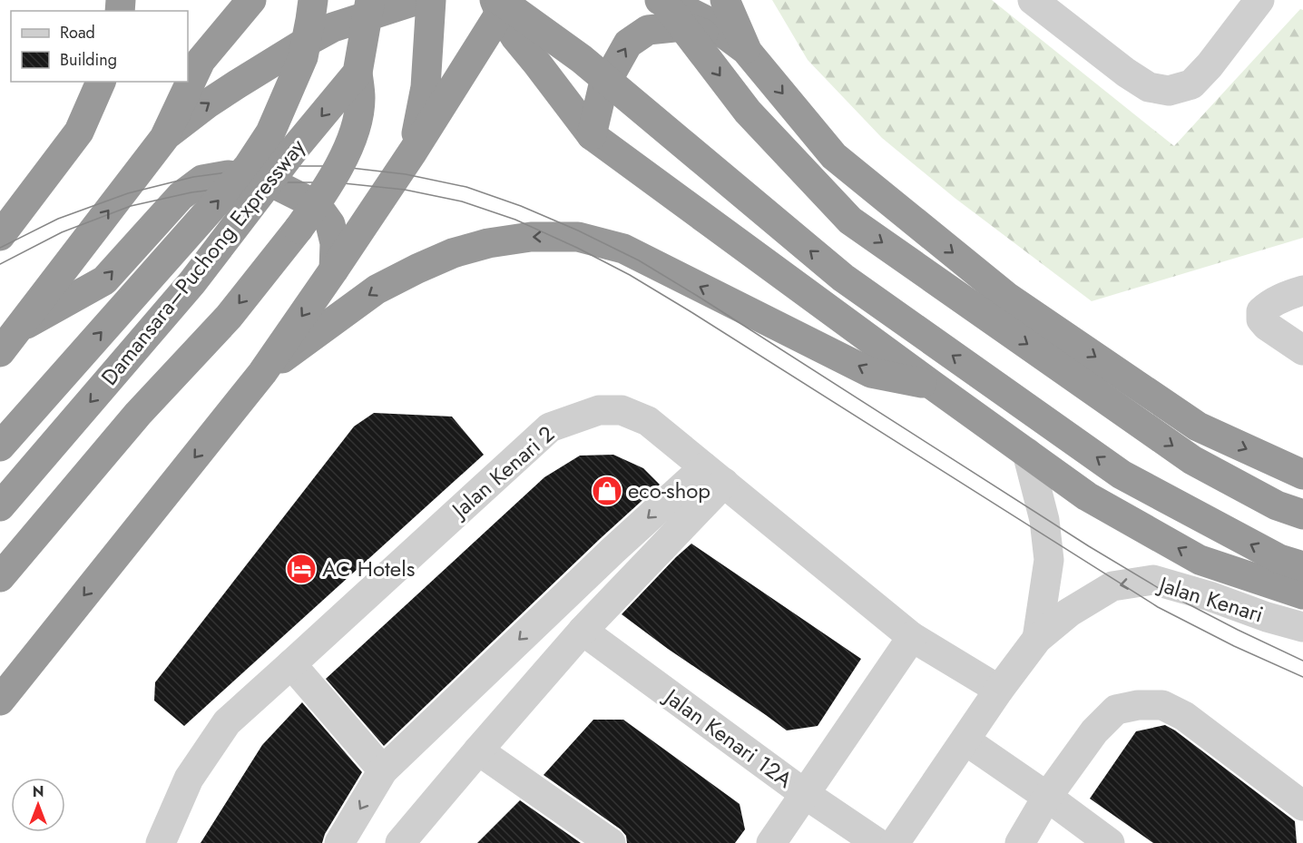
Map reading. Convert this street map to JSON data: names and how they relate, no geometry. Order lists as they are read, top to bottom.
{
  "streets": {
    "highway": ["Damansara–Puchong Expressway"],
    "street": ["Jalan Kenari 2", "Jalan Kenari", "Jalan Kenari 12A"]
  },
  "crossings": [
    ["Jalan Kenari 2", "Jalan Kenari"]
  ],
  "one_way": ["Jalan Kenari"],
  "places": {
    "shop": ["eco-shop"],
    "hotel": ["AC Hotels"]
  },
  "legend": ["Road", "Building"],
  "north": "top"
}
